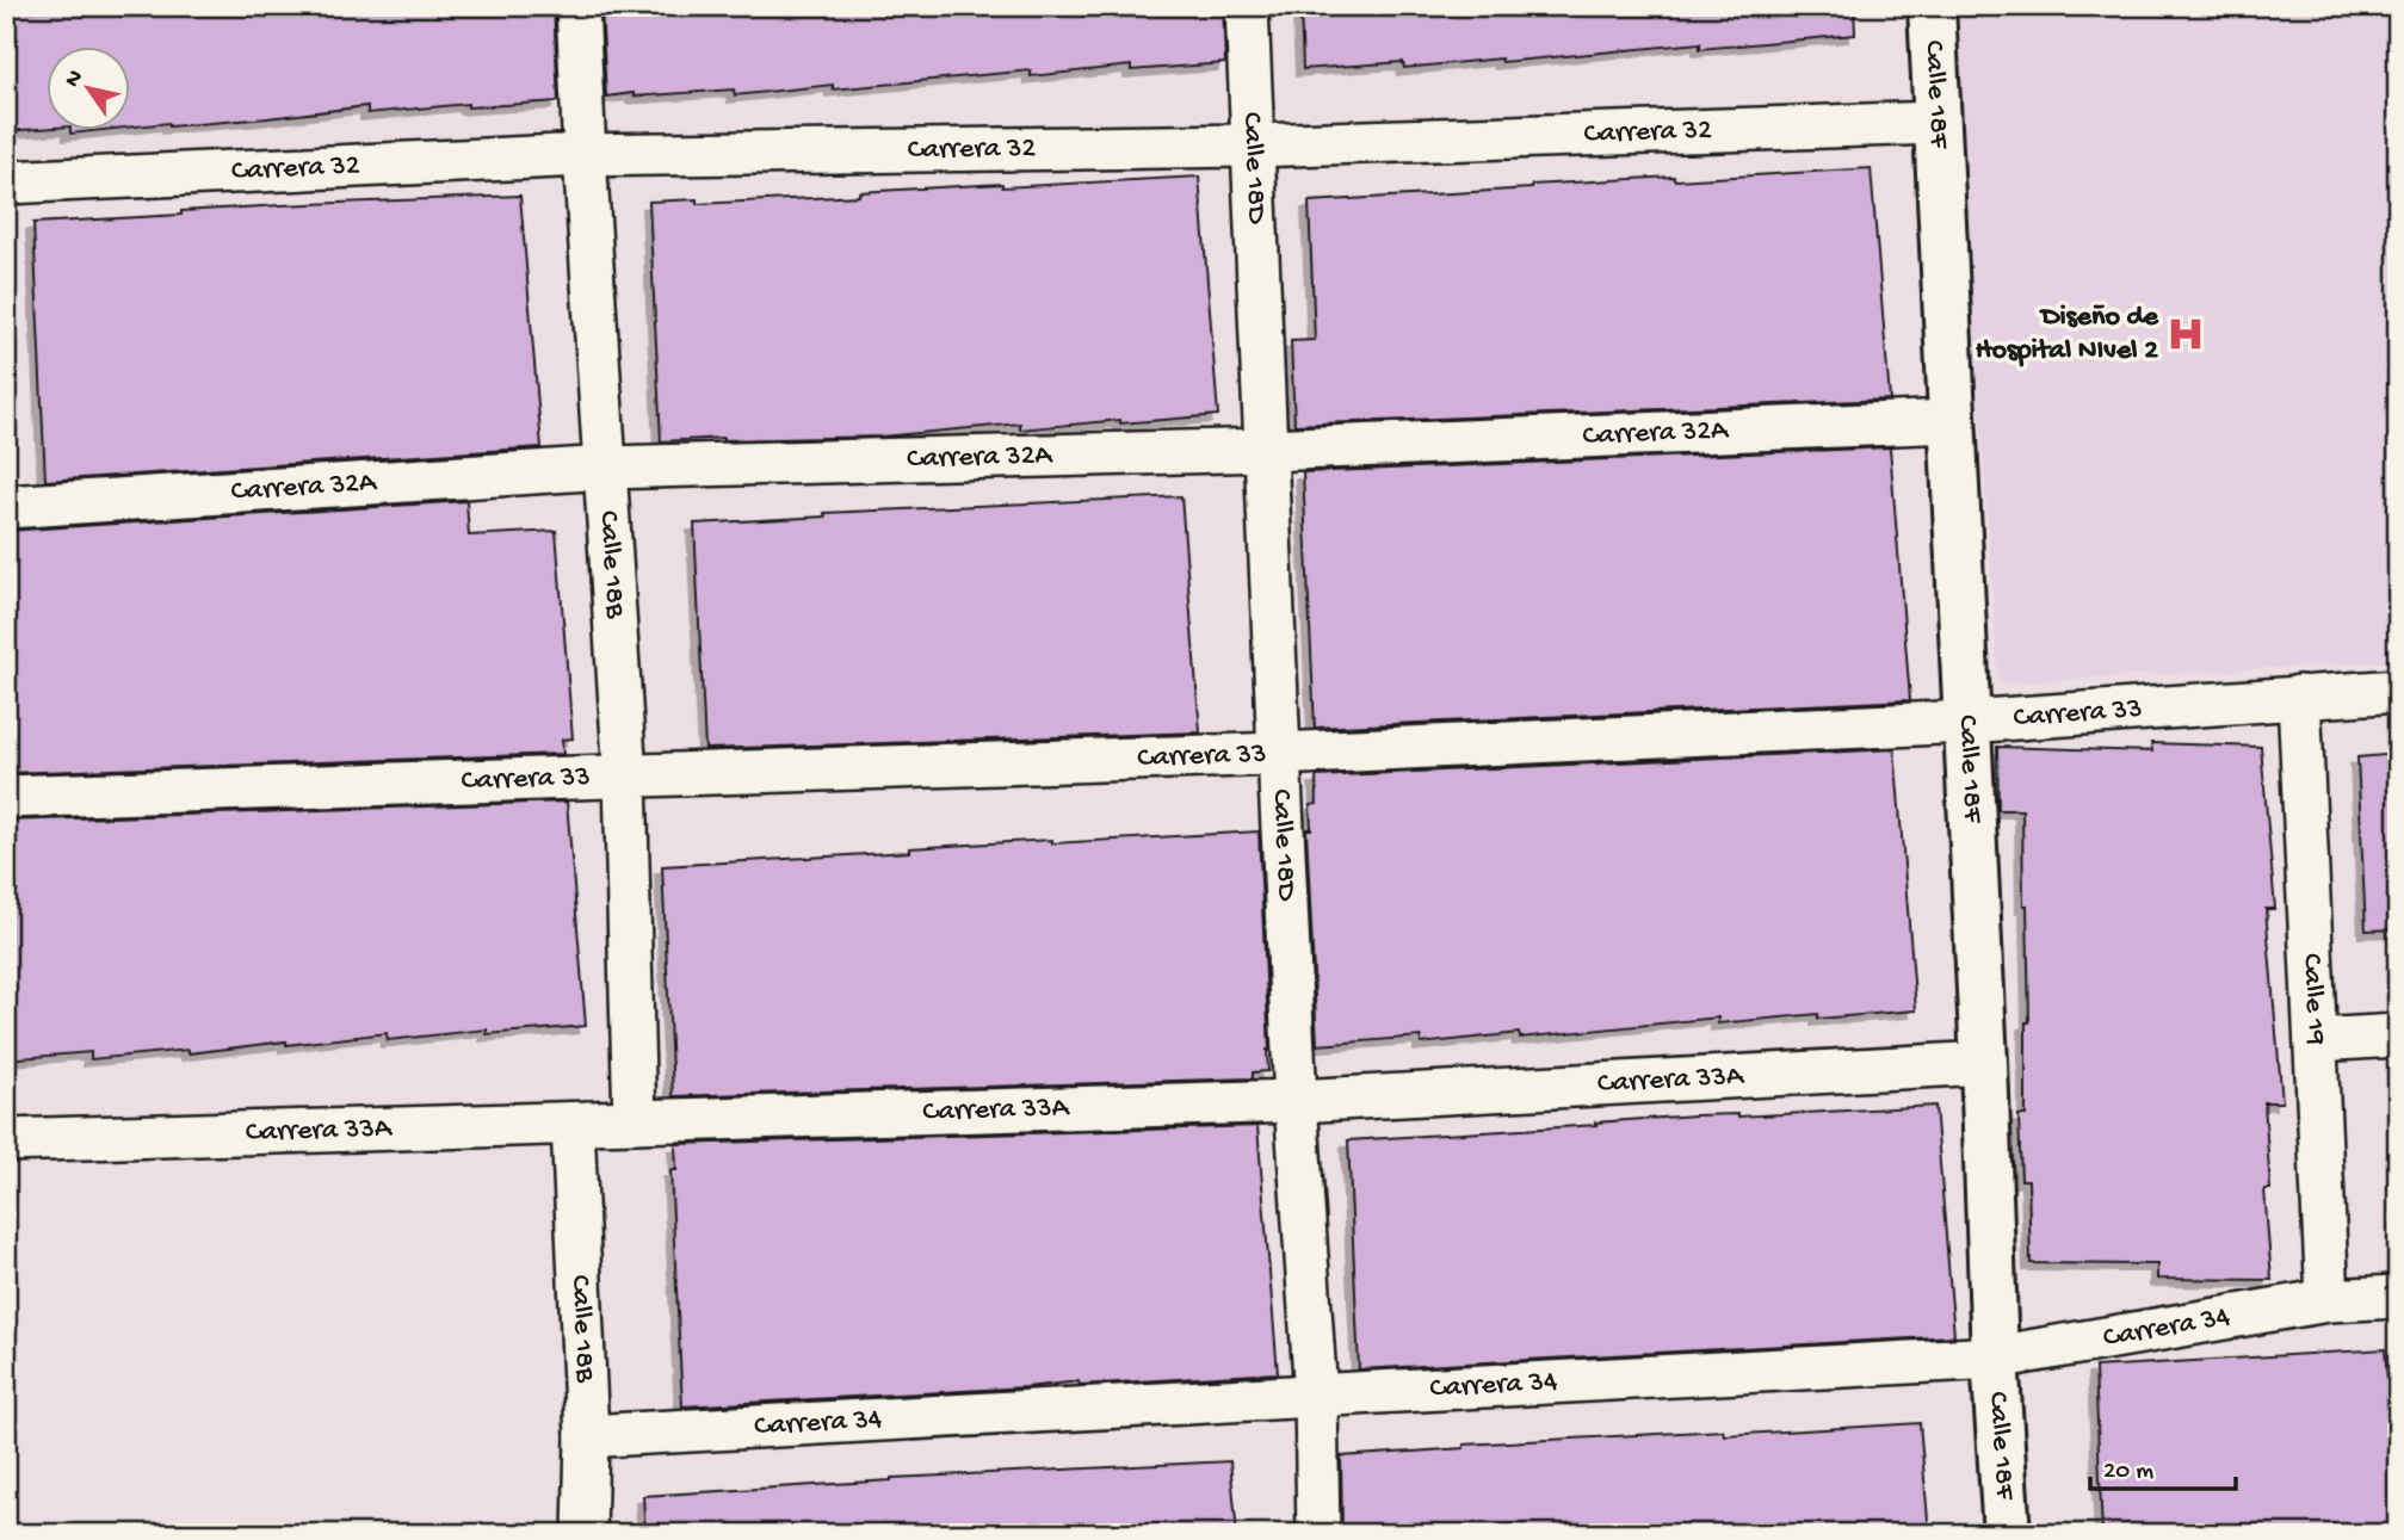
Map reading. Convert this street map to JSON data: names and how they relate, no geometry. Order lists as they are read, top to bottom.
{
  "streets": {
    "street": [
      "Calle 18F",
      "Carrera 32",
      "Calle 18D",
      "Carrera 32A",
      "Calle 18B",
      "Carrera 33",
      "Calle 19",
      "Carrera 33A",
      "Carrera 34"
    ]
  },
  "crossings": [
    ["Calle 18F", "Carrera 32"],
    ["Calle 18F", "Carrera 32A"],
    ["Calle 18F", "Carrera 33"],
    ["Calle 18F", "Carrera 33A"],
    ["Calle 18F", "Carrera 34"],
    ["Carrera 32", "Calle 18D"],
    ["Carrera 32", "Calle 18B"],
    ["Calle 18D", "Carrera 32A"],
    ["Calle 18D", "Carrera 33"],
    ["Calle 18D", "Carrera 33A"],
    ["Calle 18D", "Carrera 34"],
    ["Carrera 32A", "Calle 18B"],
    ["Calle 18B", "Carrera 33"],
    ["Calle 18B", "Carrera 33A"],
    ["Calle 18B", "Carrera 34"],
    ["Carrera 33", "Calle 19"],
    ["Calle 19", "Carrera 34"]
  ],
  "places": {
    "hospital": ["Diseño de Hospital NIvel 2"]
  },
  "scale_bar": "20 m",
  "north": "top left"
}
